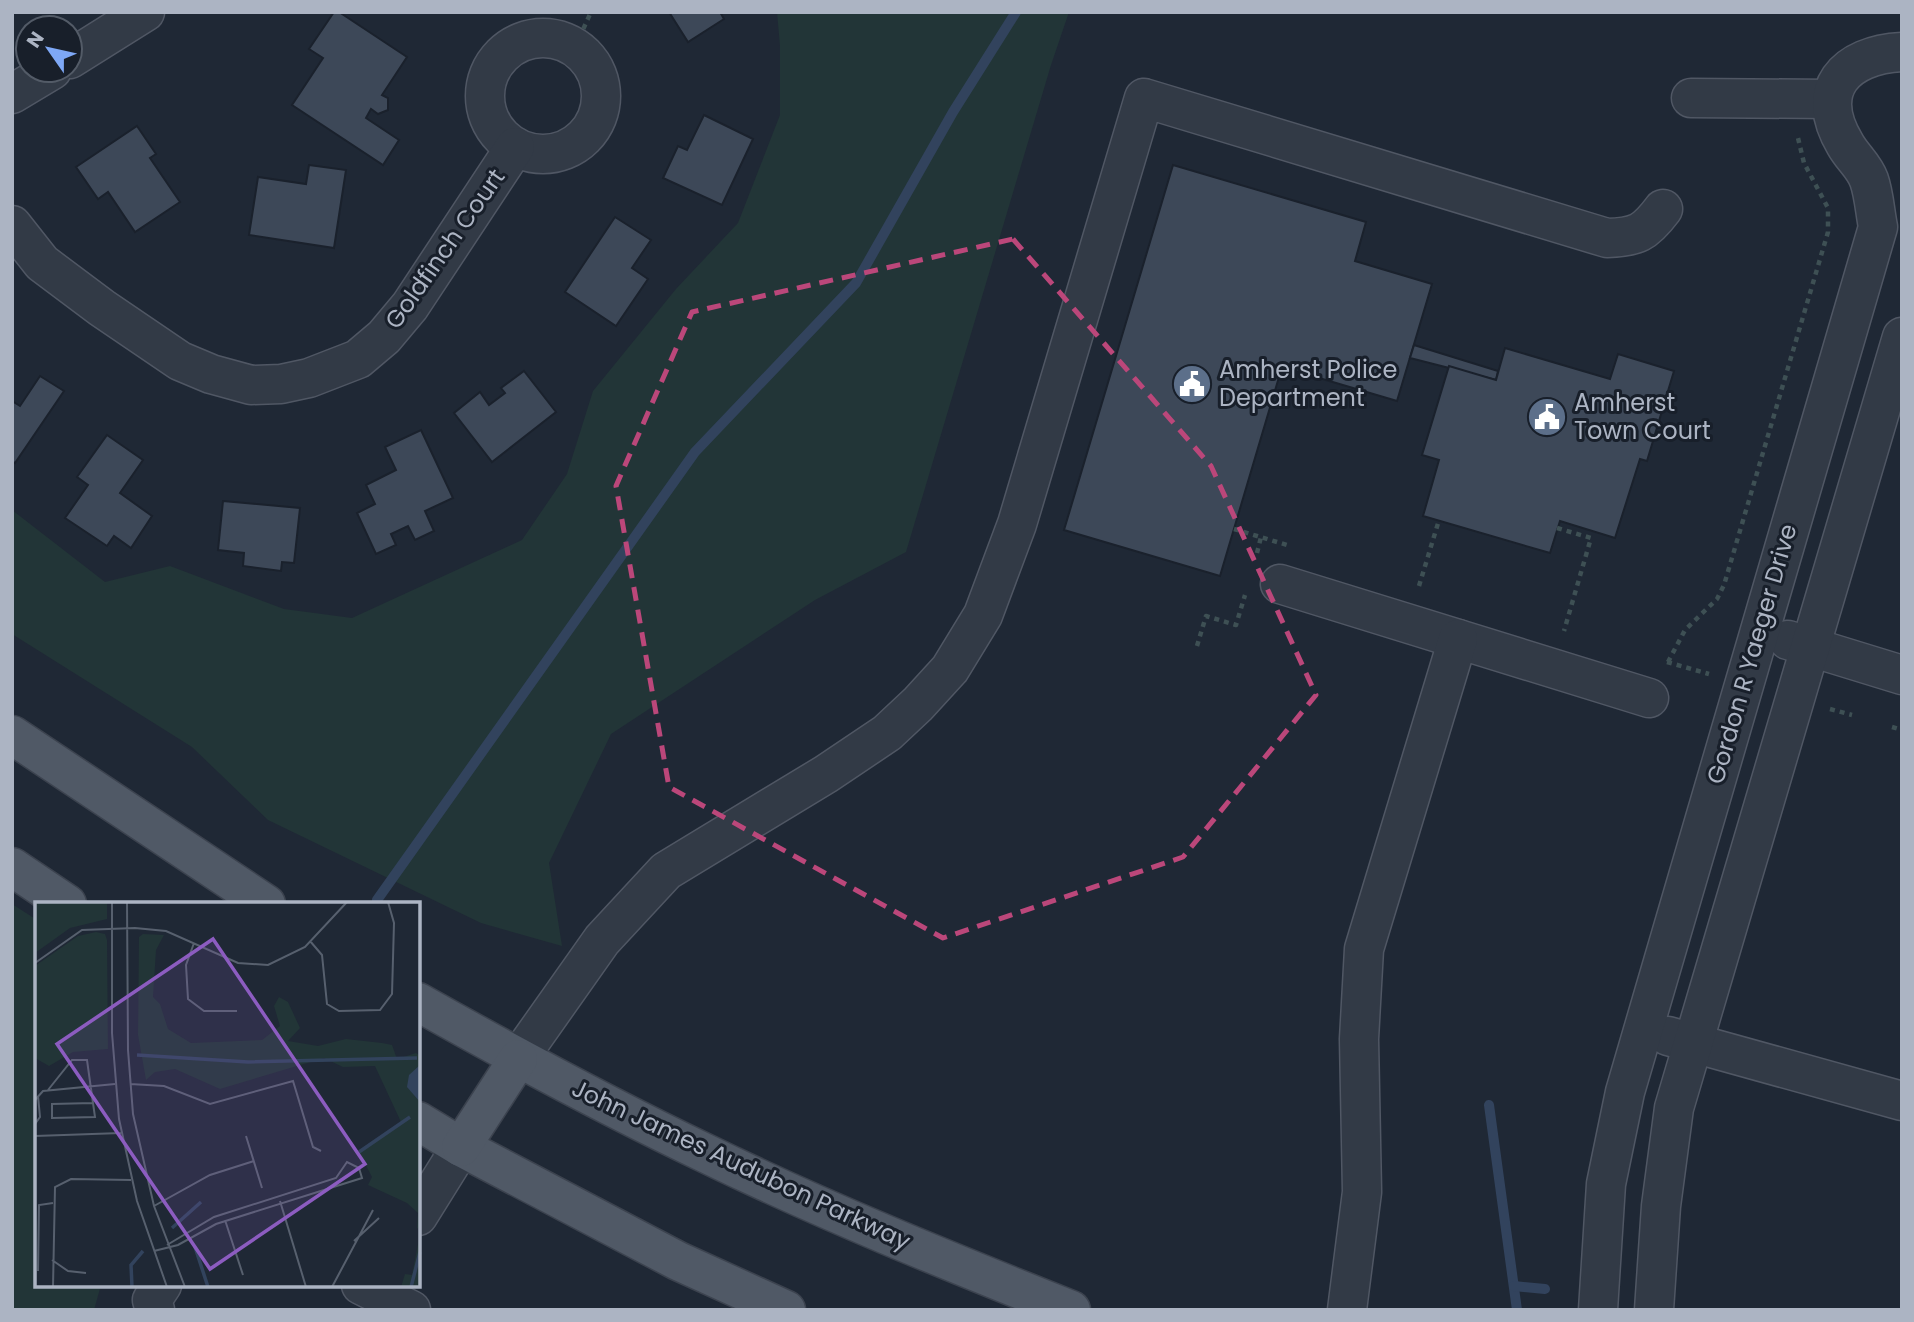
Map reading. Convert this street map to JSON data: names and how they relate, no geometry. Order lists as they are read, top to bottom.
{
  "streets": {
    "main road": ["John James Audubon Parkway"],
    "street": ["Goldfinch Court", "Gordon R Yaeger Drive"]
  },
  "places": {
    "public building": ["Amherst Police Department", "Amherst Town Court"]
  },
  "north": "top left"
}
